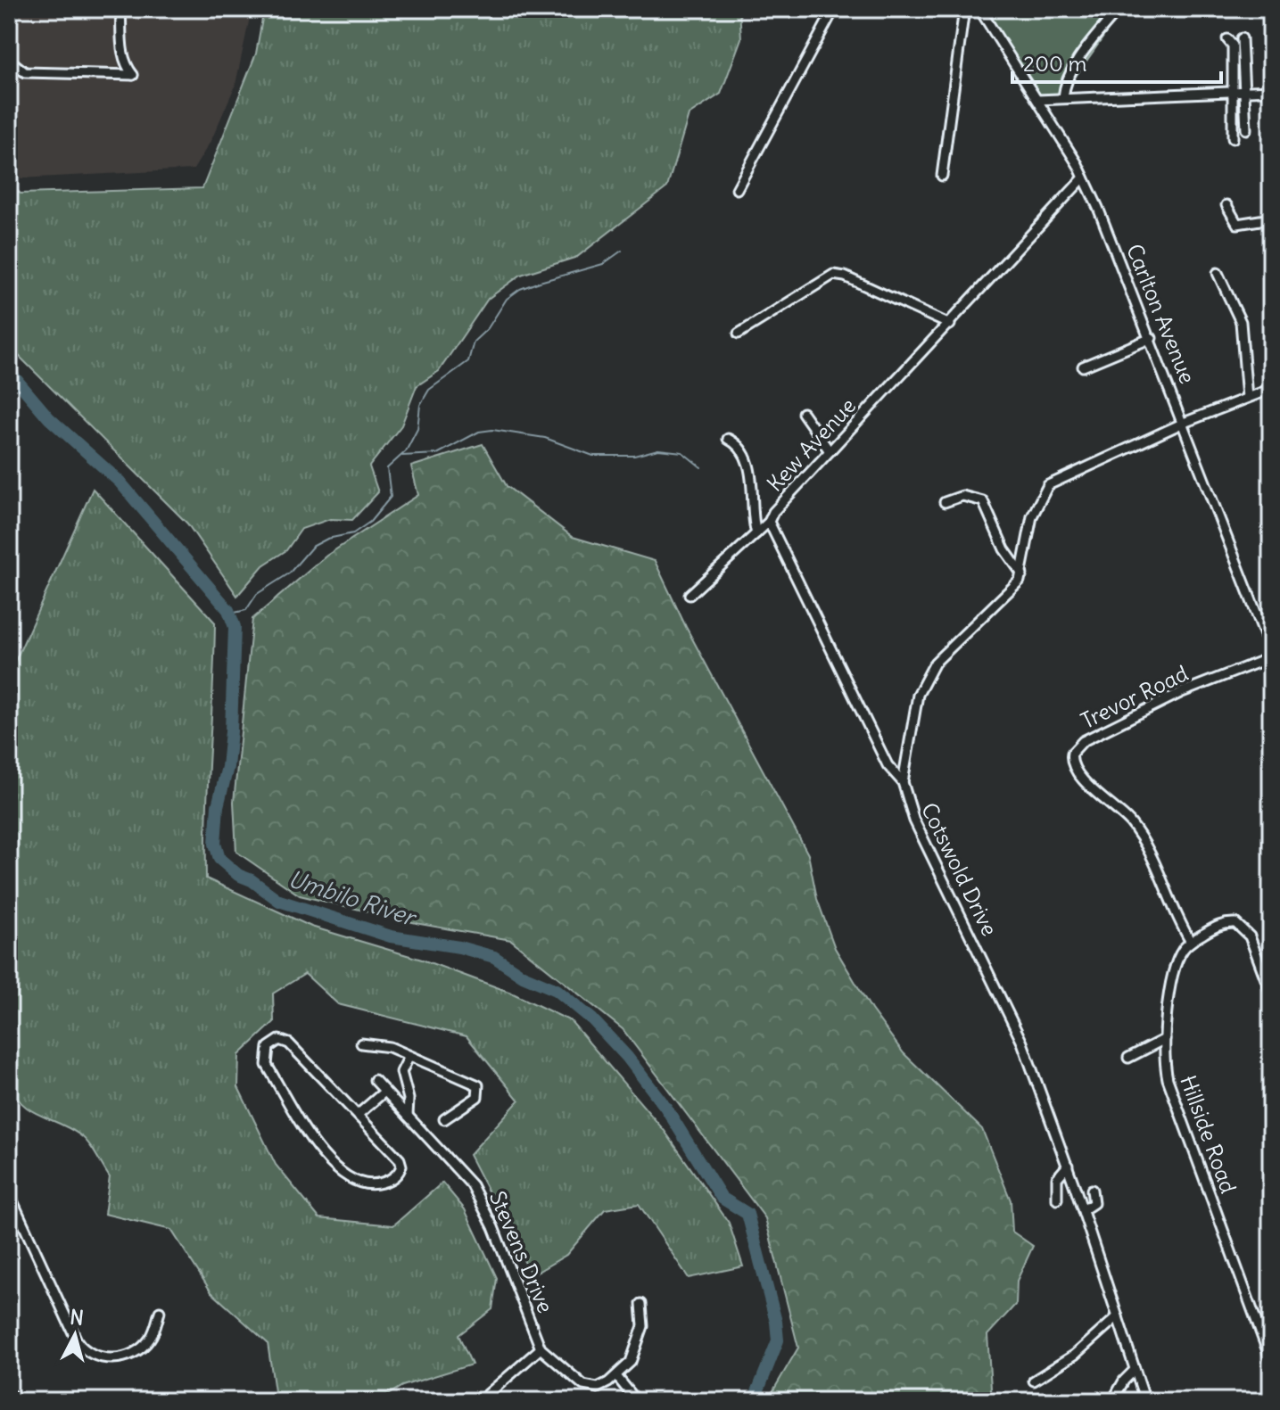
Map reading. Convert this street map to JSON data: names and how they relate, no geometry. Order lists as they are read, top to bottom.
{
  "streets": {
    "street": [
      "Carlton Avenue",
      "Kew Avenue",
      "Trevor Road",
      "Cotswold Drive",
      "Hillside Road",
      "Stevens Drive"
    ]
  },
  "crossings": [
    ["Carlton Avenue", "Kew Avenue"],
    ["Carlton Avenue", "Cotswold Drive"],
    ["Kew Avenue", "Cotswold Drive"],
    ["Trevor Road", "Hillside Road"]
  ],
  "water": ["Umbilo River"],
  "scale_bar": "200 m",
  "north": "top"
}
